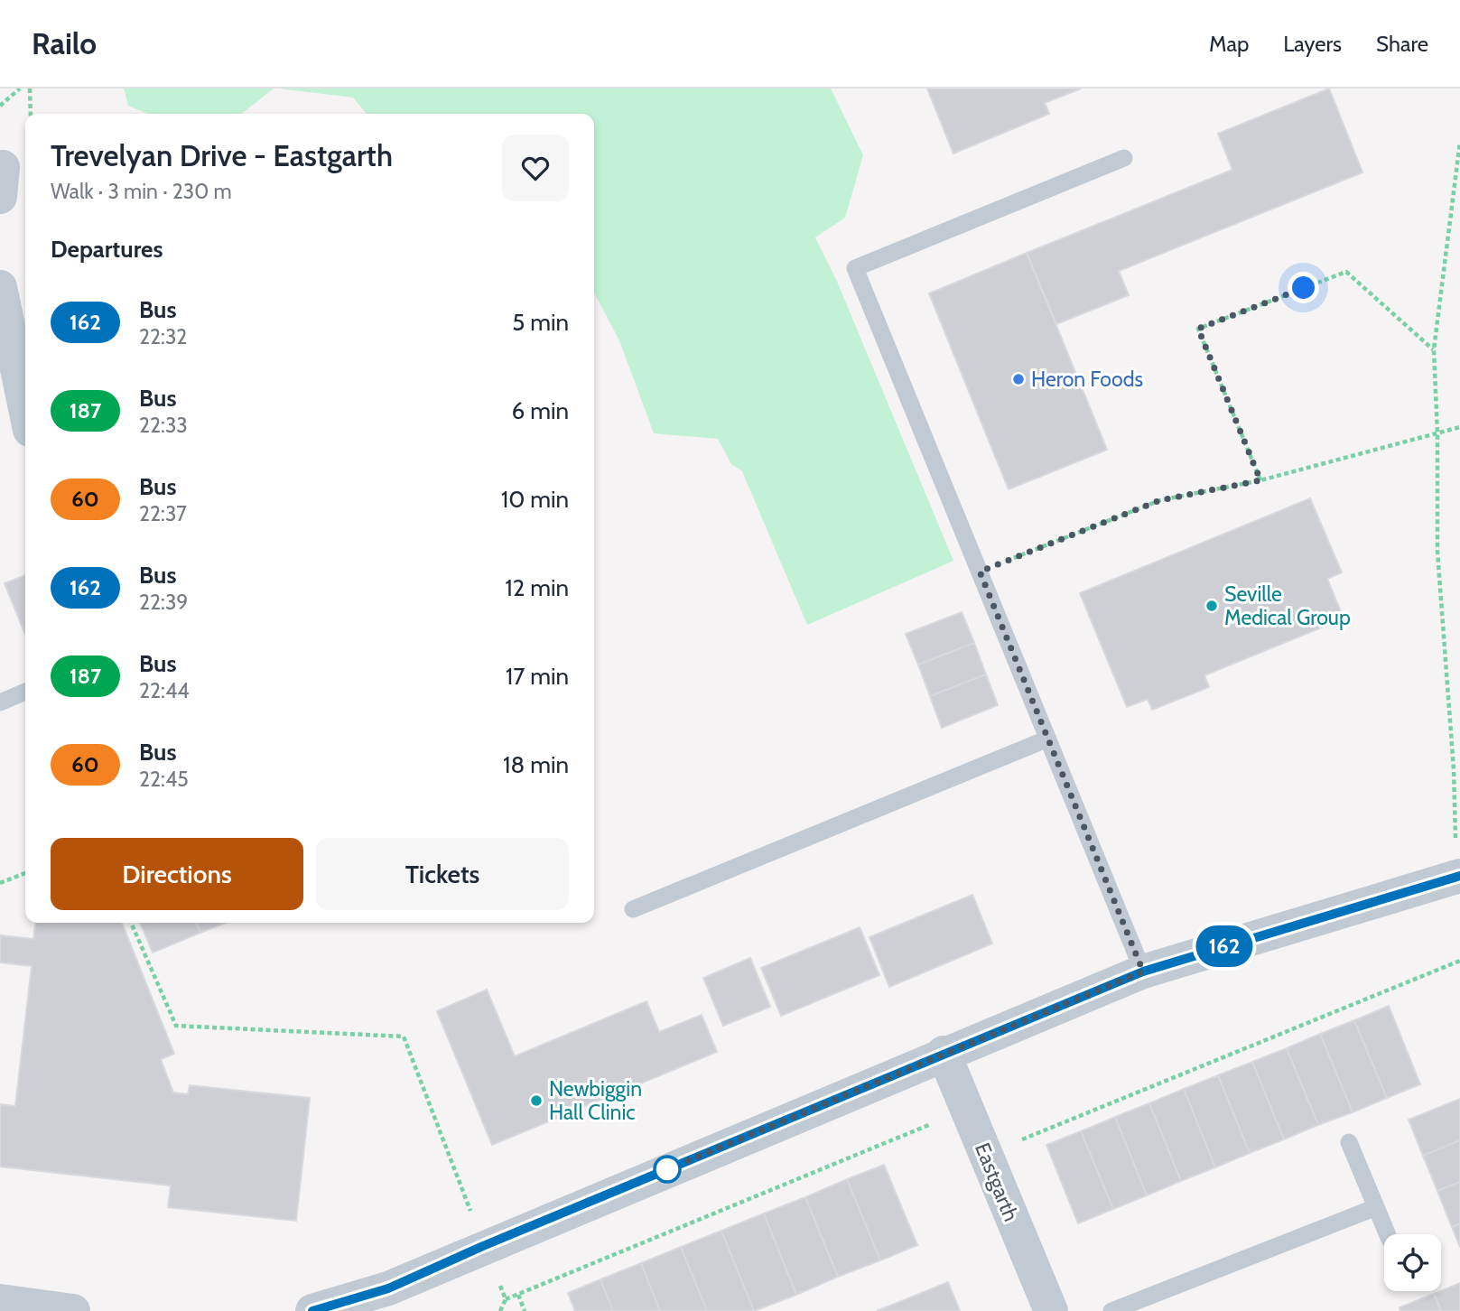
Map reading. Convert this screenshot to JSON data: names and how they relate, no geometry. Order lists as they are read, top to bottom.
{
  "streets": {
    "street": ["Eastgarth"]
  },
  "places": ["Heron Foods", "Seville Medical Group", "Newbiggin Hall Clinic"],
  "lines": ["bus line 162"],
  "page": {
    "header": "Railo",
    "nav": ["Map", "Layers", "Share"],
    "on_map": "162",
    "heading": [
      ["Trevelyan Drive - Eastgarth", "Walk · 3 min · 230 m"],
      "Departures"
    ],
    "list": [
      {
        "mark": "162",
        "name": "Bus",
        "note": "22:32",
        "value": "5 min"
      },
      {
        "mark": "187",
        "name": "Bus",
        "note": "22:33",
        "value": "6 min"
      },
      {
        "mark": "60",
        "name": "Bus",
        "note": "22:37",
        "value": "10 min"
      },
      {
        "mark": "162",
        "name": "Bus",
        "note": "22:39",
        "value": "12 min"
      },
      {
        "mark": "187",
        "name": "Bus",
        "note": "22:44",
        "value": "17 min"
      },
      {
        "mark": "60",
        "name": "Bus",
        "note": "22:45",
        "value": "18 min"
      }
    ],
    "buttons": ["Directions", "Tickets"]
  }
}
